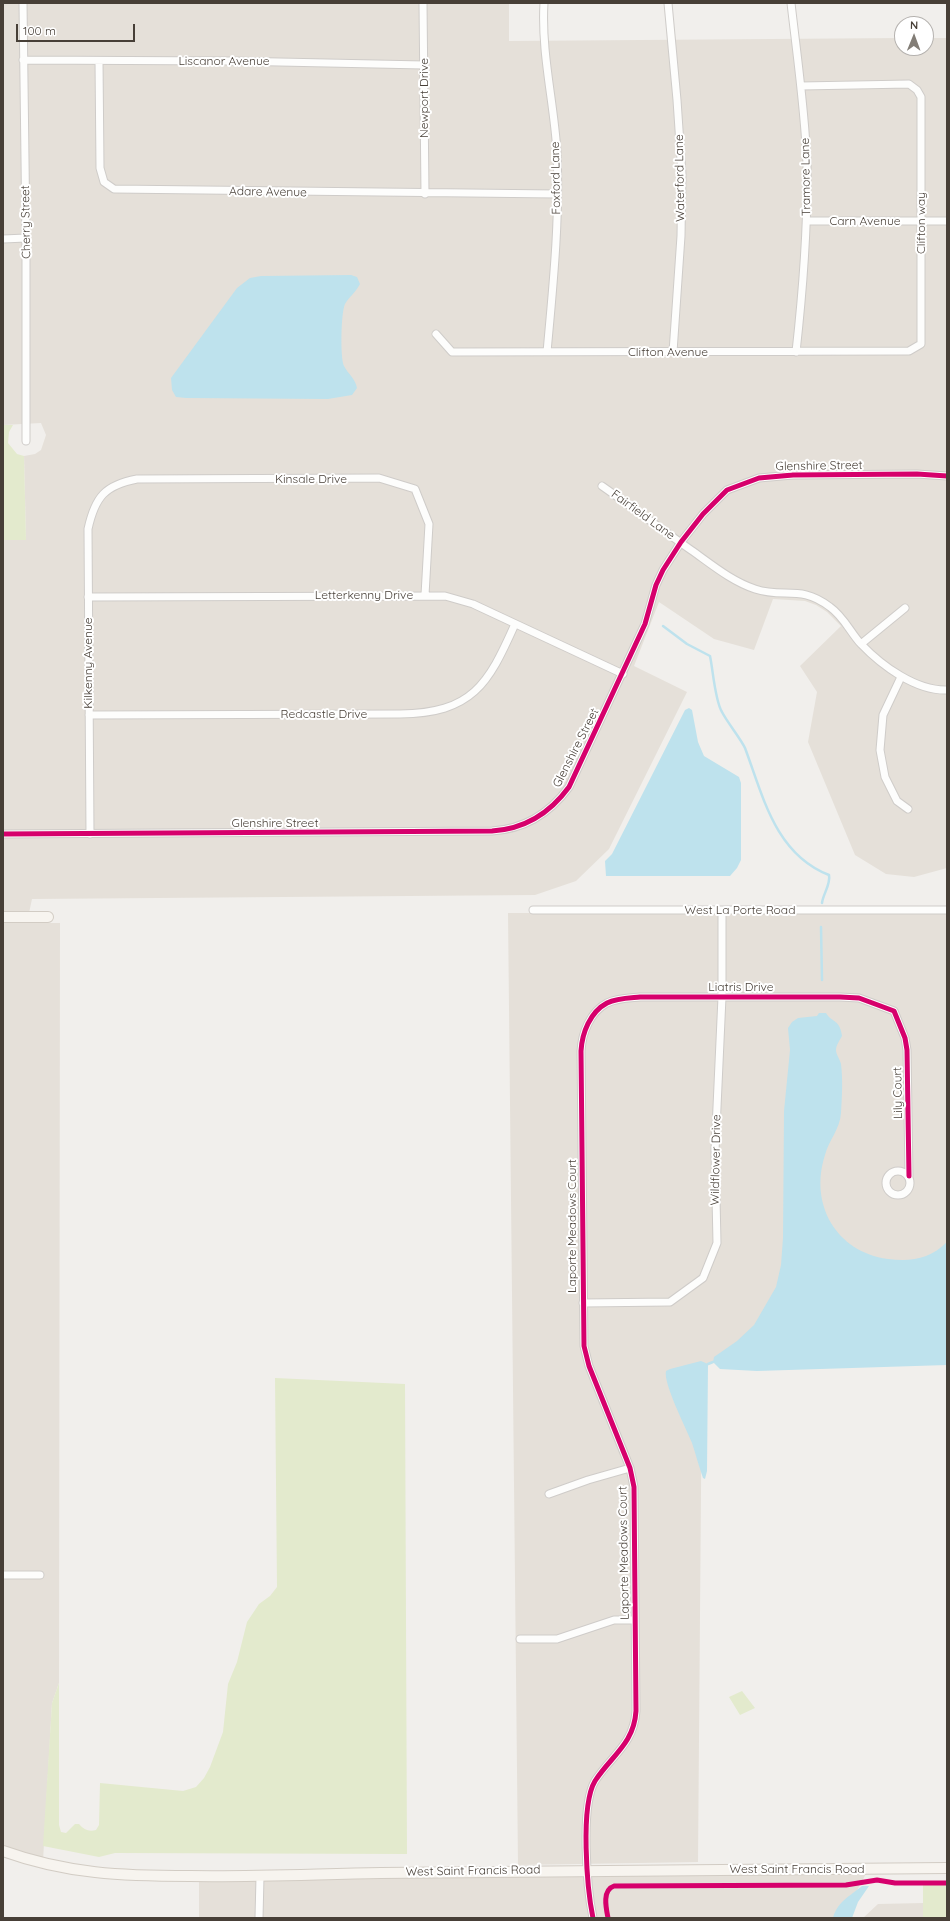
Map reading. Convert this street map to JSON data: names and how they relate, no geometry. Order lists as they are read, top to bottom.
{
  "streets": {
    "street": [
      "Liscanor Avenue",
      "Newport Drive",
      "Tramore Lane",
      "Foxford Lane",
      "Waterford Lane",
      "Adare Avenue",
      "Carn Avenue",
      "Cherry Street",
      "Clifton way",
      "Clifton Avenue",
      "Glenshire Street",
      "Kinsale Drive",
      "Fairfield Lane",
      "Letterkenny Drive",
      "Kilkenny Avenue",
      "Redcastle Drive",
      "West La Porte Road",
      "Liatris Drive",
      "Lily Court",
      "Wildflower Drive",
      "Laporte Meadows Court",
      "West Saint Francis Road"
    ]
  },
  "crossings": [
    ["Liscanor Avenue", "Newport Drive"],
    ["Liscanor Avenue", "Adare Avenue"],
    ["Liscanor Avenue", "Cherry Street"],
    ["Newport Drive", "Adare Avenue"],
    ["Tramore Lane", "Carn Avenue"],
    ["Tramore Lane", "Clifton way"],
    ["Tramore Lane", "Clifton Avenue"],
    ["Foxford Lane", "Adare Avenue"],
    ["Foxford Lane", "Clifton Avenue"],
    ["Waterford Lane", "Clifton Avenue"],
    ["Carn Avenue", "Clifton way"],
    ["Clifton way", "Clifton Avenue"],
    ["Glenshire Street", "Fairfield Lane"],
    ["Glenshire Street", "Letterkenny Drive"],
    ["Glenshire Street", "Kilkenny Avenue"],
    ["Kinsale Drive", "Letterkenny Drive"],
    ["Kinsale Drive", "Kilkenny Avenue"],
    ["Letterkenny Drive", "Kilkenny Avenue"],
    ["Letterkenny Drive", "Redcastle Drive"],
    ["Kilkenny Avenue", "Redcastle Drive"],
    ["West La Porte Road", "Wildflower Drive"],
    ["Liatris Drive", "Lily Court"],
    ["Liatris Drive", "Wildflower Drive"],
    ["Liatris Drive", "Laporte Meadows Court"],
    ["Wildflower Drive", "Laporte Meadows Court"],
    ["Laporte Meadows Court", "West Saint Francis Road"]
  ],
  "scale_bar": "100 m",
  "north": "top"
}
